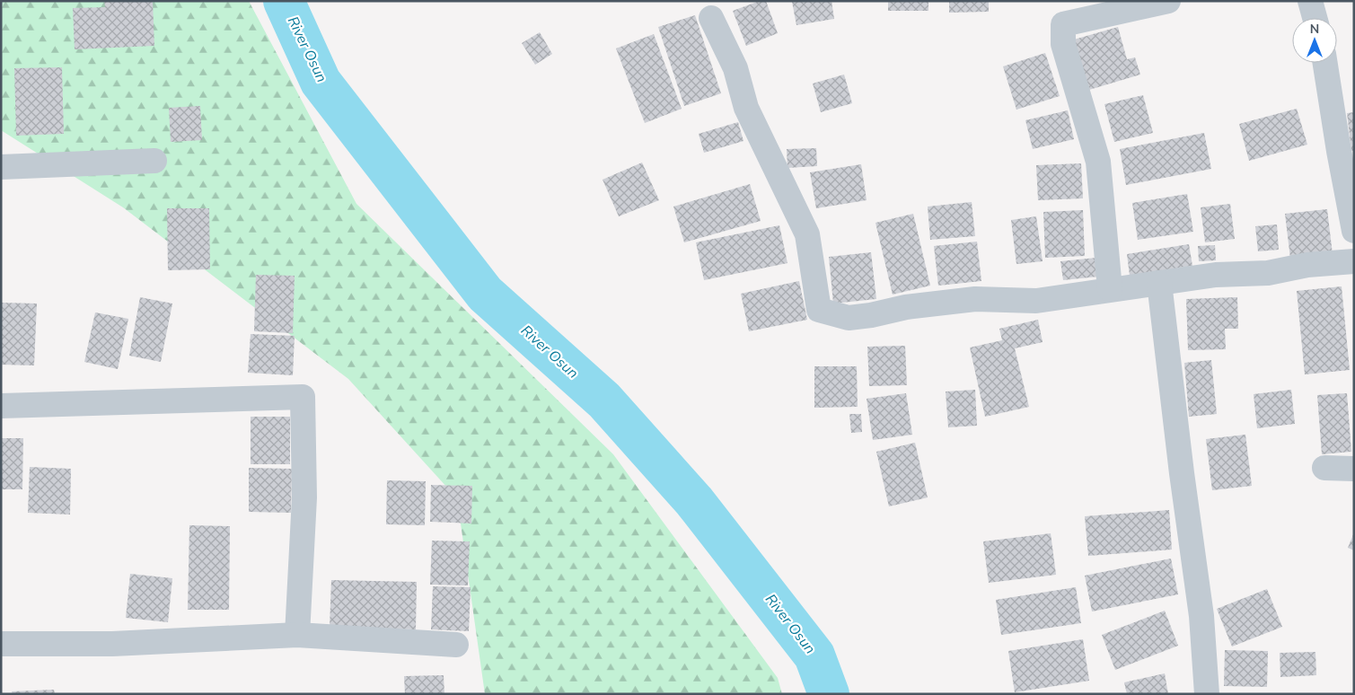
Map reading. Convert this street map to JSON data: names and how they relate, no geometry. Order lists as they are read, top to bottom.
{
  "water": ["River Osun"],
  "north": "top"
}
